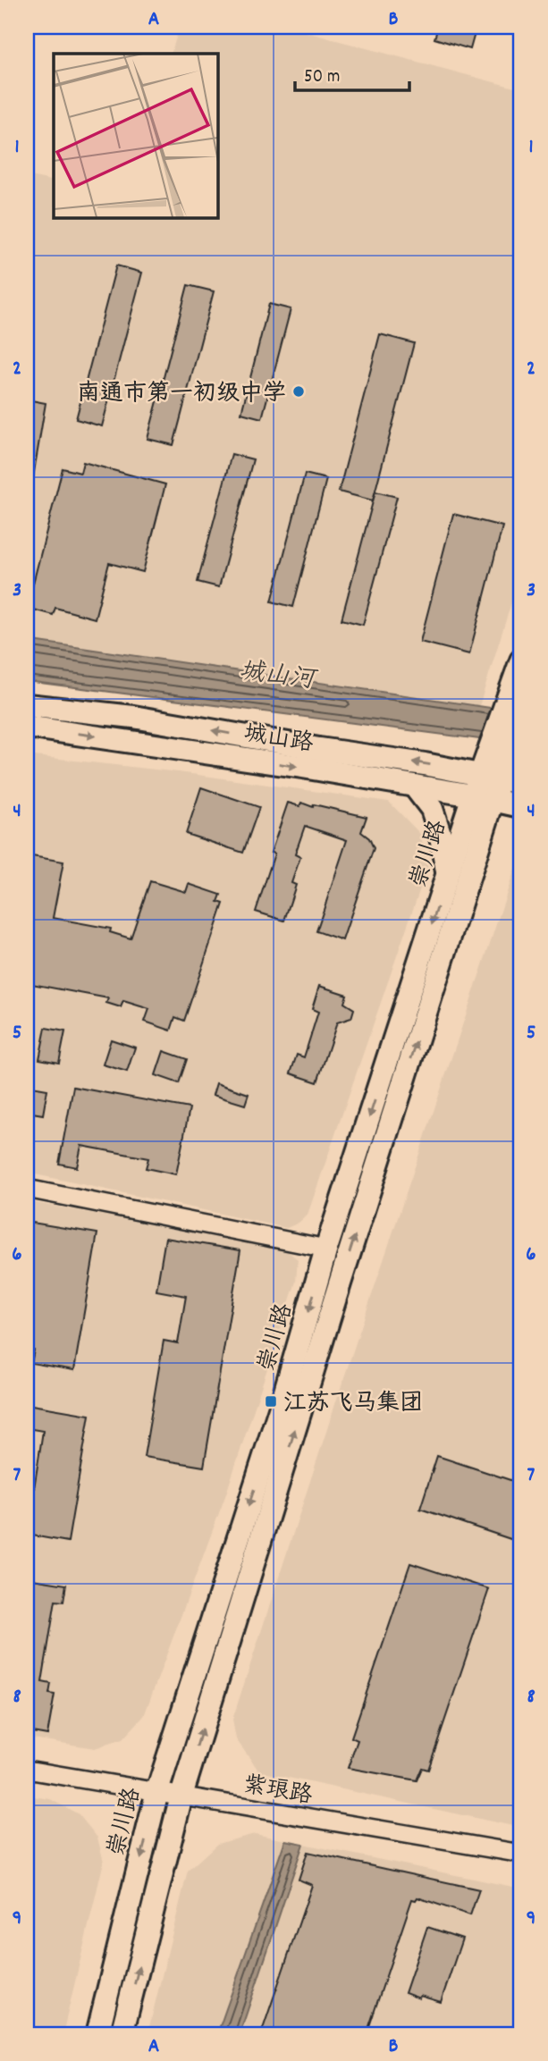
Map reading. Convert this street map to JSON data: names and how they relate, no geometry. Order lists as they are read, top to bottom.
{
  "streets": {
    "main road": ["城山路", "崇川路"],
    "street": ["紫琅路"]
  },
  "crossings": [
    ["城山路", "崇川路"],
    ["崇川路", "紫琅路"]
  ],
  "water": ["城山河"],
  "places": {
    "other": ["南通市第一初级中学"],
    "transit": ["江苏飞马集团"]
  },
  "scale_bar": "50 m",
  "grid": {
    "columns": ["A", "B"],
    "rows": [
      "1",
      "2",
      "3",
      "4",
      "5",
      "6",
      "7",
      "8",
      "9"
    ]
  }
}
